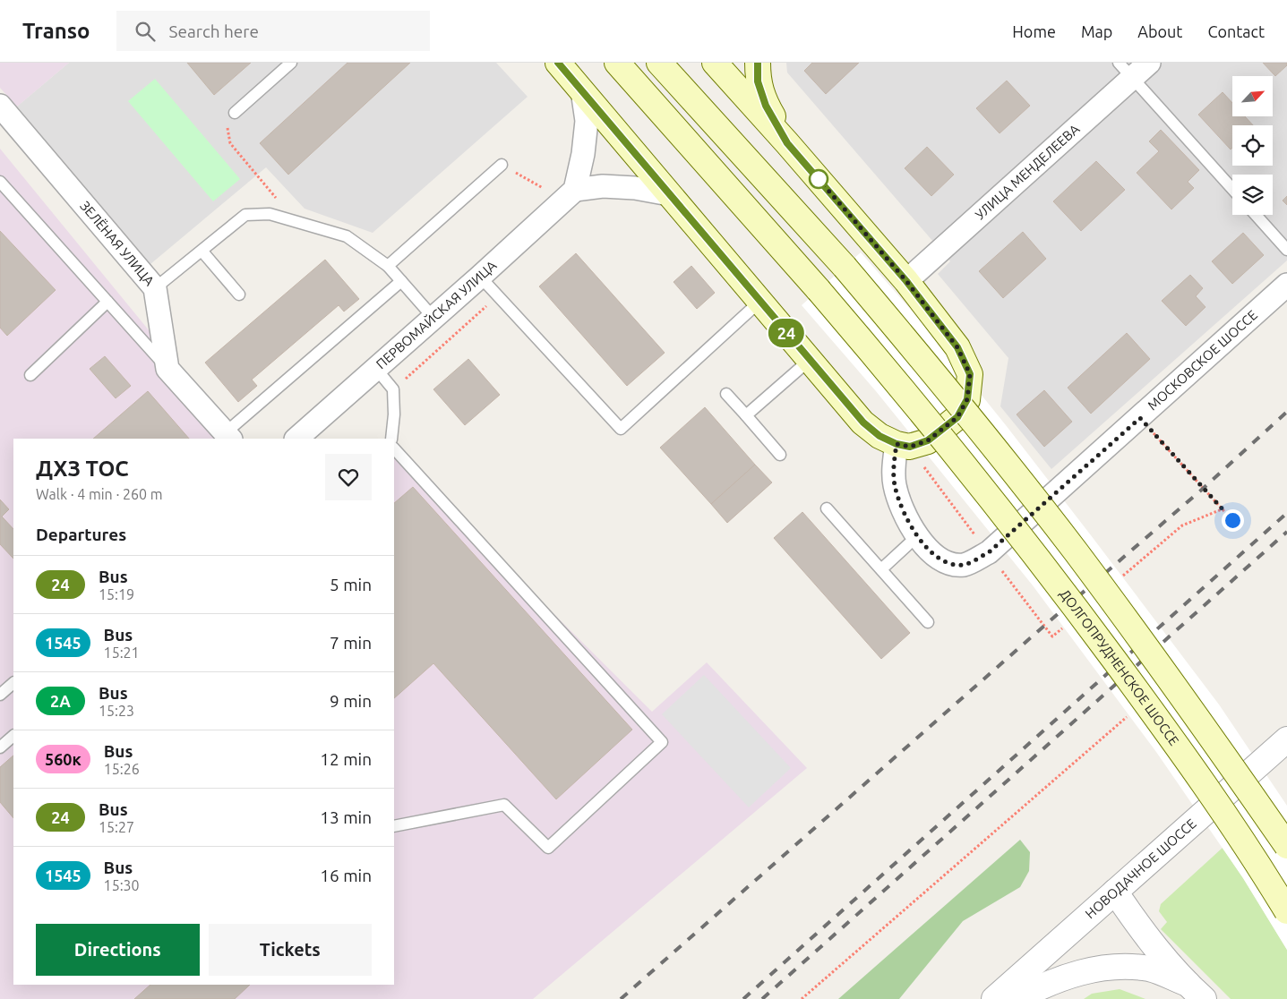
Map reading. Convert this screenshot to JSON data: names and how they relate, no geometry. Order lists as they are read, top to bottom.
{
  "streets": {
    "main road": ["ДОЛГОПРУДНЕНСКОЕ ШОССЕ"],
    "street": [
      "УЛИЦА МЕНДЕЛЕЕВА",
      "ЗЕЛЁНАЯ УЛИЦА",
      "ПЕРВОМАЙСКАЯ УЛИЦА",
      "МОСКОВСКОЕ ШОССЕ",
      "НОВОДАЧНОЕ ШОССЕ"
    ]
  },
  "lines": ["bus line 24"],
  "north": "top right",
  "page": {
    "header": "Transo",
    "search": "Search here",
    "nav": [
      "Home",
      "Map",
      "About",
      "Contact"
    ],
    "on_map": "24",
    "heading": [
      ["ДХЗ ТОС", "Walk · 4 min · 260 m"],
      "Departures"
    ],
    "list": [
      {
        "mark": "24",
        "name": "Bus",
        "note": "15:19",
        "value": "5 min"
      },
      {
        "mark": "1545",
        "name": "Bus",
        "note": "15:21",
        "value": "7 min"
      },
      {
        "mark": "2А",
        "name": "Bus",
        "note": "15:23",
        "value": "9 min"
      },
      {
        "mark": "560к",
        "name": "Bus",
        "note": "15:26",
        "value": "12 min"
      },
      {
        "mark": "24",
        "name": "Bus",
        "note": "15:27",
        "value": "13 min"
      },
      {
        "mark": "1545",
        "name": "Bus",
        "note": "15:30",
        "value": "16 min"
      }
    ],
    "buttons": ["Directions", "Tickets"]
  }
}
